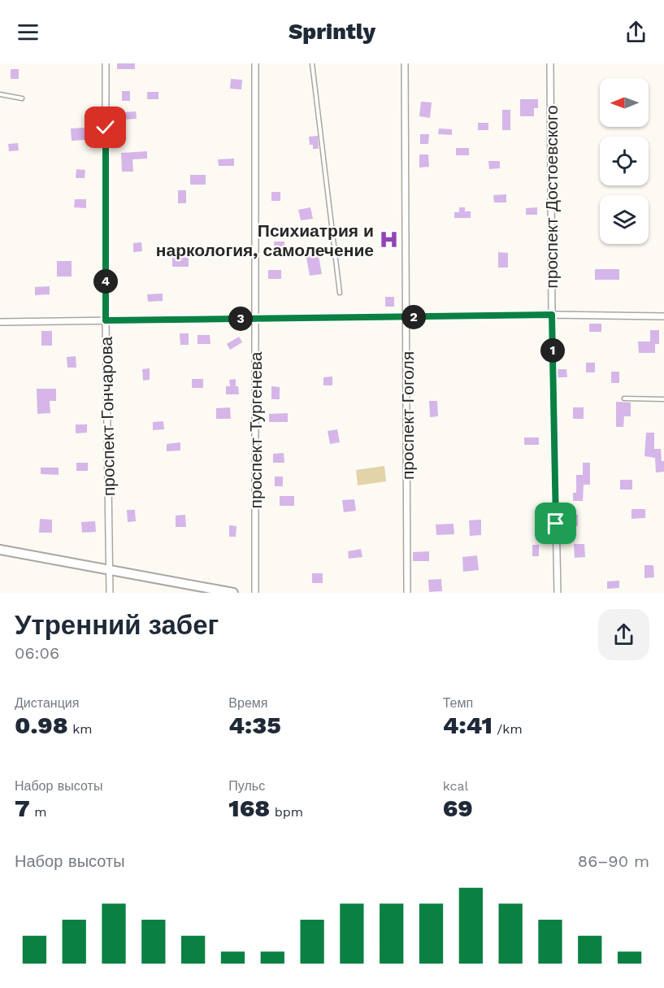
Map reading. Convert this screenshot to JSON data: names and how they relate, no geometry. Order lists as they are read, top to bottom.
{
  "streets": {
    "street": [
      "проспект Достоевского",
      "проспект Гоголя",
      "проспект Гончарова",
      "проспект Тургенева"
    ]
  },
  "places": {
    "hospital": ["Психиатрия и наркология, самолечение"]
  },
  "north": "left",
  "page": {
    "header": "Sprintly",
    "pins": [
      "4",
      "2",
      "3",
      "1"
    ],
    "heading": ["Утренний забег", "06:06"],
    "stats": [
      ["Дистанция", "0.98 km"],
      ["Время", "4:35"],
      ["Темп", "4:41 /km"],
      ["Набор высоты", "7 m"],
      ["Пульс", "168 bpm"],
      ["kcal", "69"]
    ],
    "chart": ["Набор высоты", "86–90 m"]
  }
}
